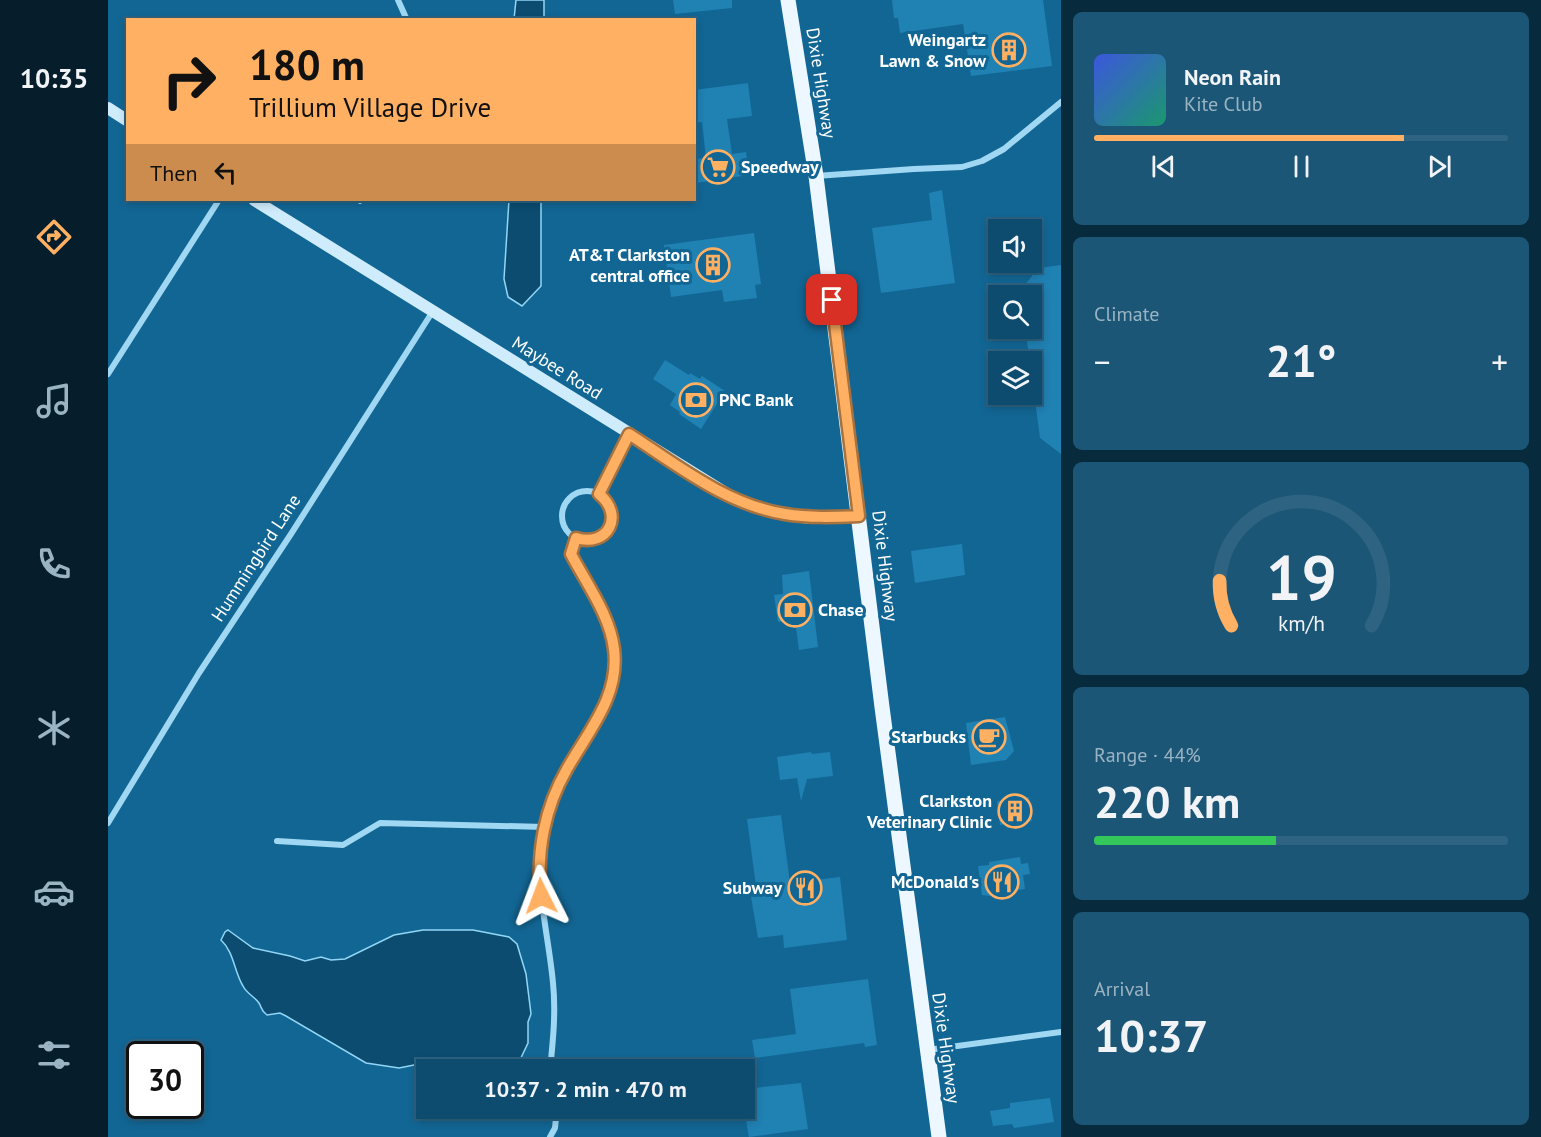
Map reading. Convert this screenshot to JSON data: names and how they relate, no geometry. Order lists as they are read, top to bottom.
{
  "streets": {
    "main road": ["Dixie Highway", "Maybee Road"],
    "street": ["Hummingbird Lane"]
  },
  "crossings": [
    ["Dixie Highway", "Maybee Road"],
    ["Maybee Road", "Hummingbird Lane"]
  ],
  "places": {
    "building": ["Weingartz Lawn & Snow", "AT&T Clarkston central office", "Clarkston Veterinary Clinic"],
    "supermarket": ["Speedway"],
    "bank": ["PNC Bank", "Chase"],
    "cafe": ["Starbucks"],
    "restaurant": ["McDonald's", "Subway"]
  },
  "page": {
    "tabs": "10:35",
    "turn": ["180 m", "Trillium Village Drive"],
    "song": ["Neon Rain", "Kite Club"],
    "then": "Then",
    "tile": [
      "Climate",
      ["Range · 44%", "220 km"],
      ["Arrival", "10:37"]
    ],
    "heat": ["−", "21°", "+"],
    "limit": "30",
    "trip": "10:37 · 2 min · 470 m",
    "gauge": ["19", "km/h"]
  }
}
